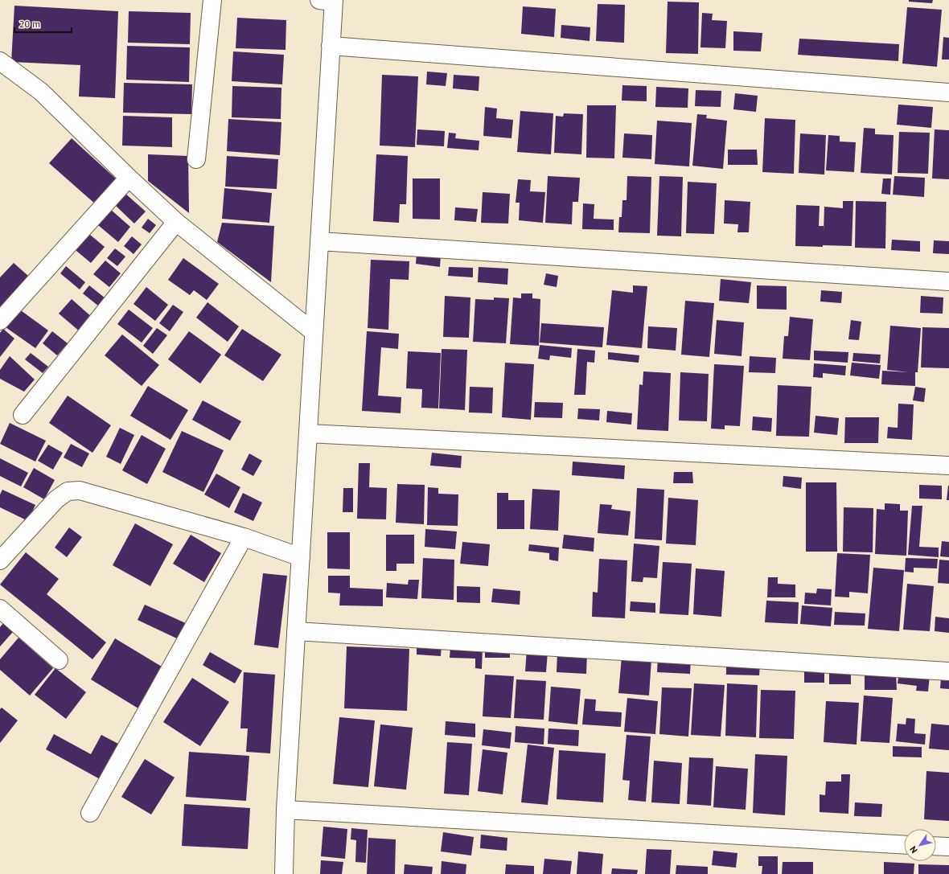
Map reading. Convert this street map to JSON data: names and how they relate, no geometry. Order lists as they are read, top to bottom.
{
  "scale_bar": "20 m",
  "north": "bottom left"
}
